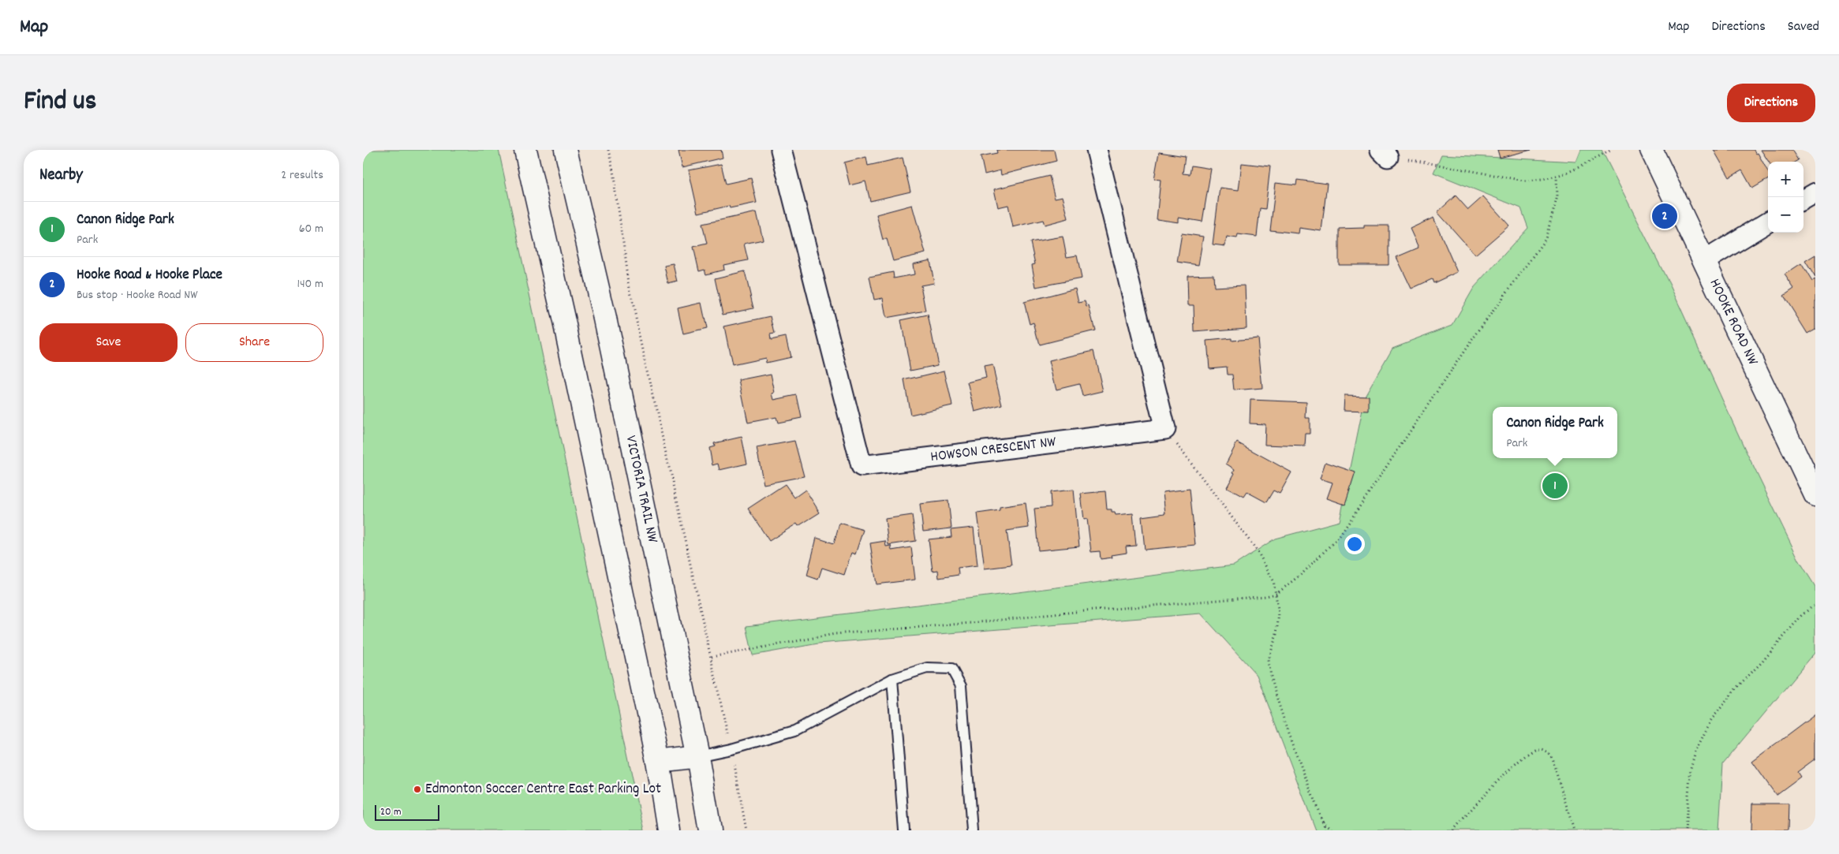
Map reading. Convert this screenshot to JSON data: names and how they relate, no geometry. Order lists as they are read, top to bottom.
{
  "streets": {
    "main road": ["HOOKE ROAD NW", "VICTORIA TRAIL NW"],
    "street": ["HOWSON CRESCENT NW"]
  },
  "places": ["Edmonton Soccer Centre East Parking Lot"],
  "scale_bar": "20 m",
  "page": {
    "header": "Map",
    "nav": ["Map", "Directions", "Saved"],
    "title": "Find us",
    "buttons": [
      "Directions",
      ["Save", "Share"]
    ],
    "heading": ["Nearby", "2 results"],
    "map_buttons": ["+", "−"],
    "list": [
      {
        "mark": "1",
        "name": "Canon Ridge Park",
        "note": "Park",
        "value": "60 m"
      },
      {
        "mark": "2",
        "name": "Hooke Road & Hooke Place",
        "note": "Bus stop · Hooke Road NW",
        "value": "140 m"
      }
    ],
    "pins": ["2", "1"],
    "popup": ["Canon Ridge Park", "Park"],
    "scale": "20 m"
  }
}
